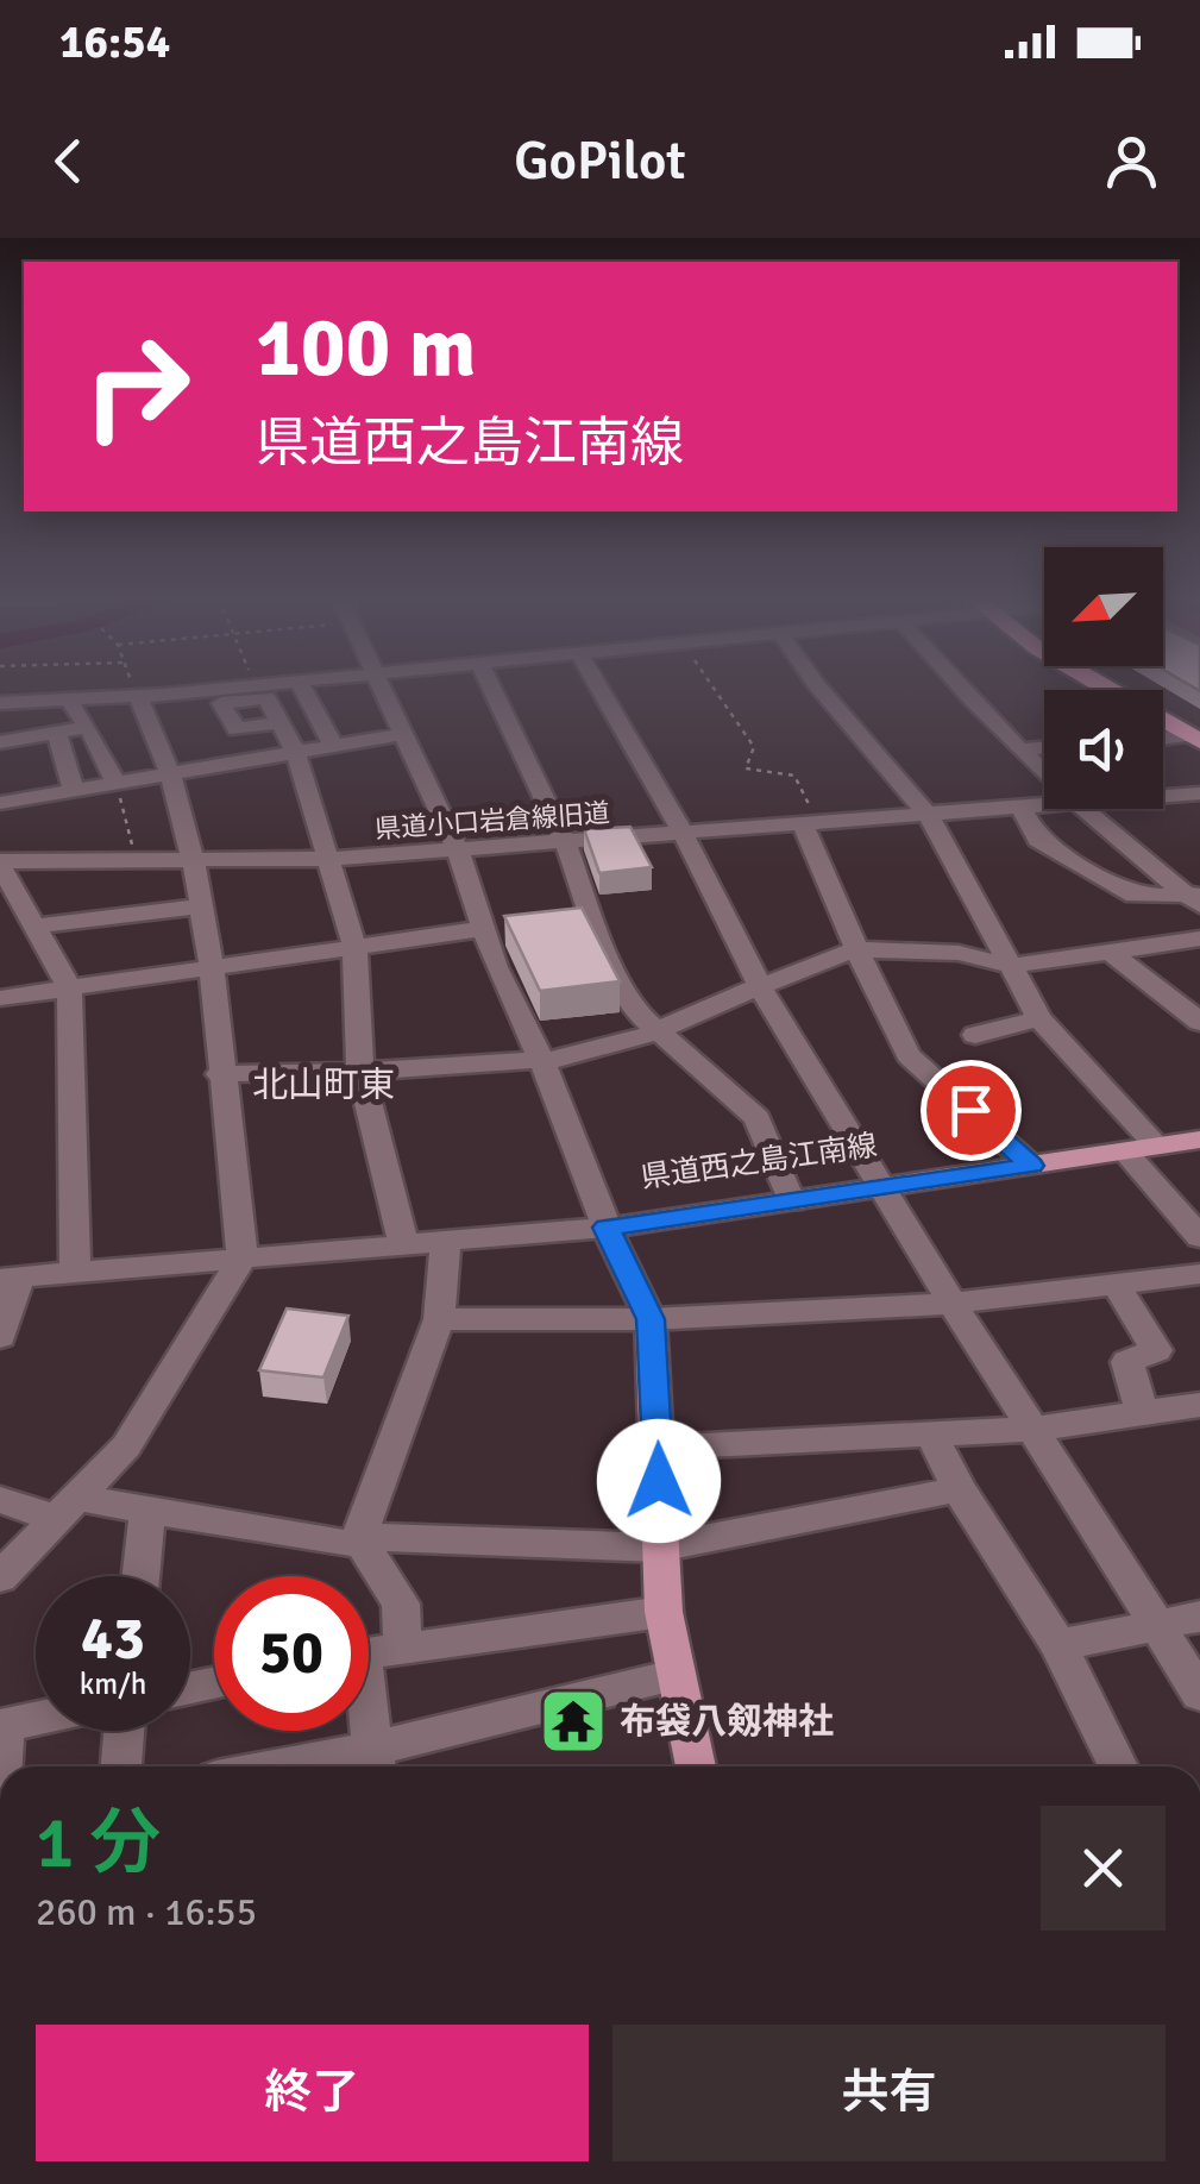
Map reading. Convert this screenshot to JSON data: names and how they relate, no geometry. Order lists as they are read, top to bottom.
{
  "streets": {
    "main road": ["県道西之島江南線"],
    "street": ["県道小口岩倉線旧道"]
  },
  "districts": ["北山町東"],
  "places": {
    "temple": ["布袋八剱神社"]
  },
  "north": "bottom left",
  "page": {
    "status": "16:54",
    "header": "GoPilot",
    "turn": ["100 m", "県道西之島江南線"],
    "speed": "43 km/h",
    "limit": "50",
    "heading": ["1 分", "260 m · 16:55"],
    "buttons": ["終了", "共有"]
  }
}
